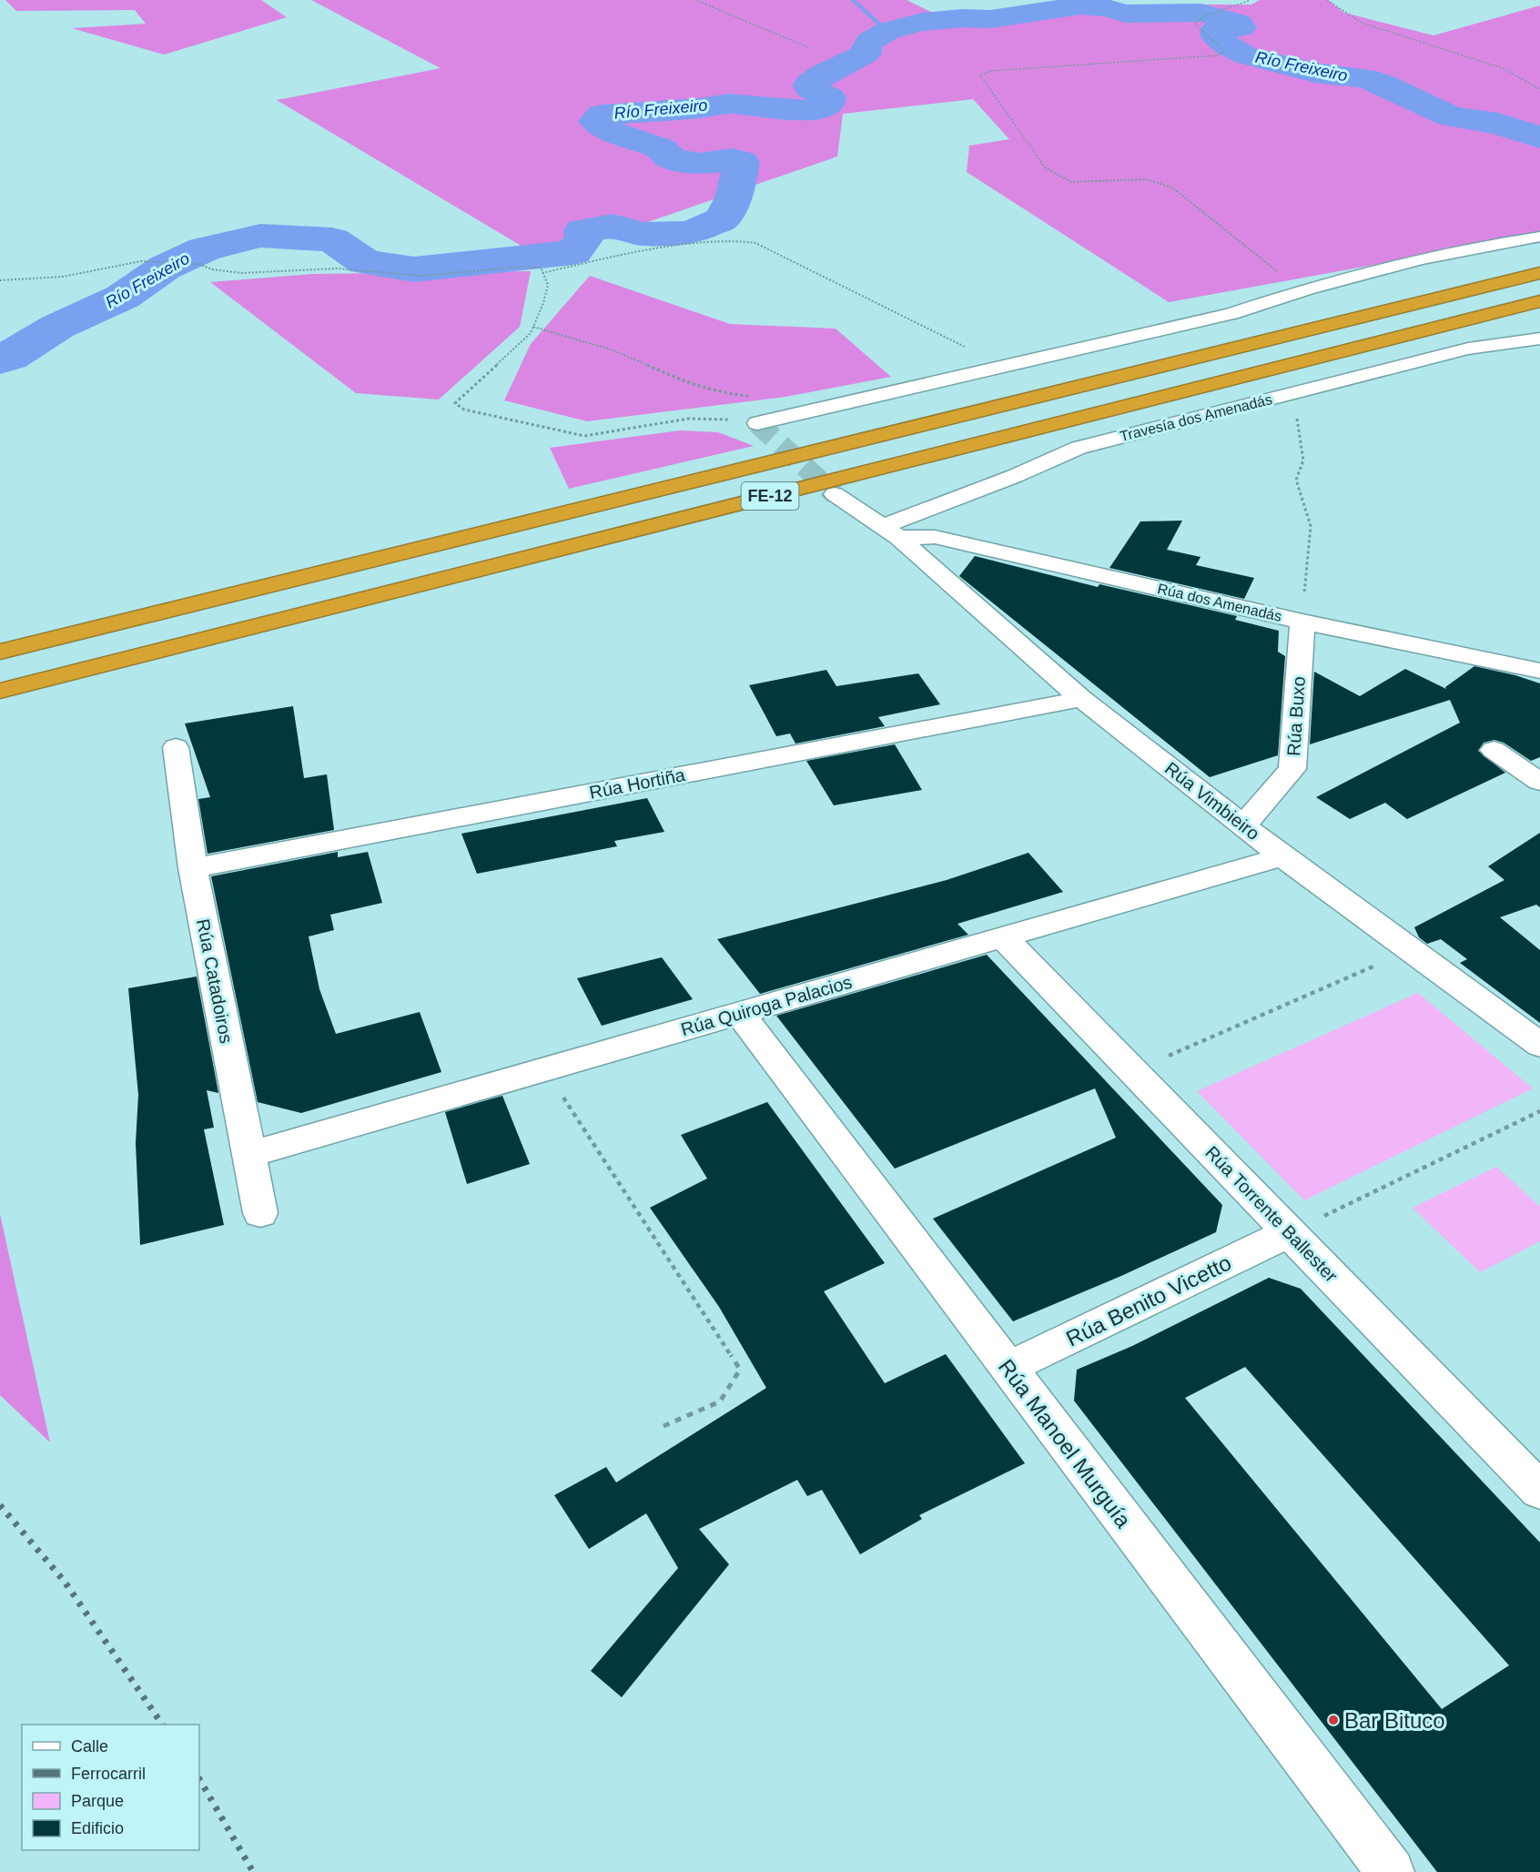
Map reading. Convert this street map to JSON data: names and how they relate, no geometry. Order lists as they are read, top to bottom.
{
  "streets": {
    "highway": ["FE-12"],
    "street": [
      "Travesía dos Amenadás",
      "Rúa dos Amenadás",
      "Rúa Buxo",
      "Rúa Hortiña",
      "Rúa Vimbieiro",
      "Rúa Catadoiros",
      "Rúa Quiroga Palacios",
      "Rúa Torrente Ballester",
      "Rúa Benito Vicetto",
      "Rúa Manoel Murguía"
    ]
  },
  "crossings": [
    ["Travesía dos Amenadás", "Rúa dos Amenadás"],
    ["Travesía dos Amenadás", "Rúa Vimbieiro"],
    ["Rúa dos Amenadás", "Rúa Buxo"],
    ["Rúa dos Amenadás", "Rúa Vimbieiro"],
    ["Rúa Buxo", "Rúa Vimbieiro"],
    ["Rúa Hortiña", "Rúa Vimbieiro"],
    ["Rúa Hortiña", "Rúa Catadoiros"],
    ["Rúa Vimbieiro", "Rúa Quiroga Palacios"],
    ["Rúa Catadoiros", "Rúa Quiroga Palacios"],
    ["Rúa Quiroga Palacios", "Rúa Torrente Ballester"],
    ["Rúa Quiroga Palacios", "Rúa Manoel Murguía"],
    ["Rúa Torrente Ballester", "Rúa Benito Vicetto"],
    ["Rúa Benito Vicetto", "Rúa Manoel Murguía"]
  ],
  "water": ["Río Freixeiro"],
  "places": ["Bar Bituco"],
  "legend": [
    "Calle",
    "Ferrocarril",
    "Parque",
    "Edificio"
  ]
}
